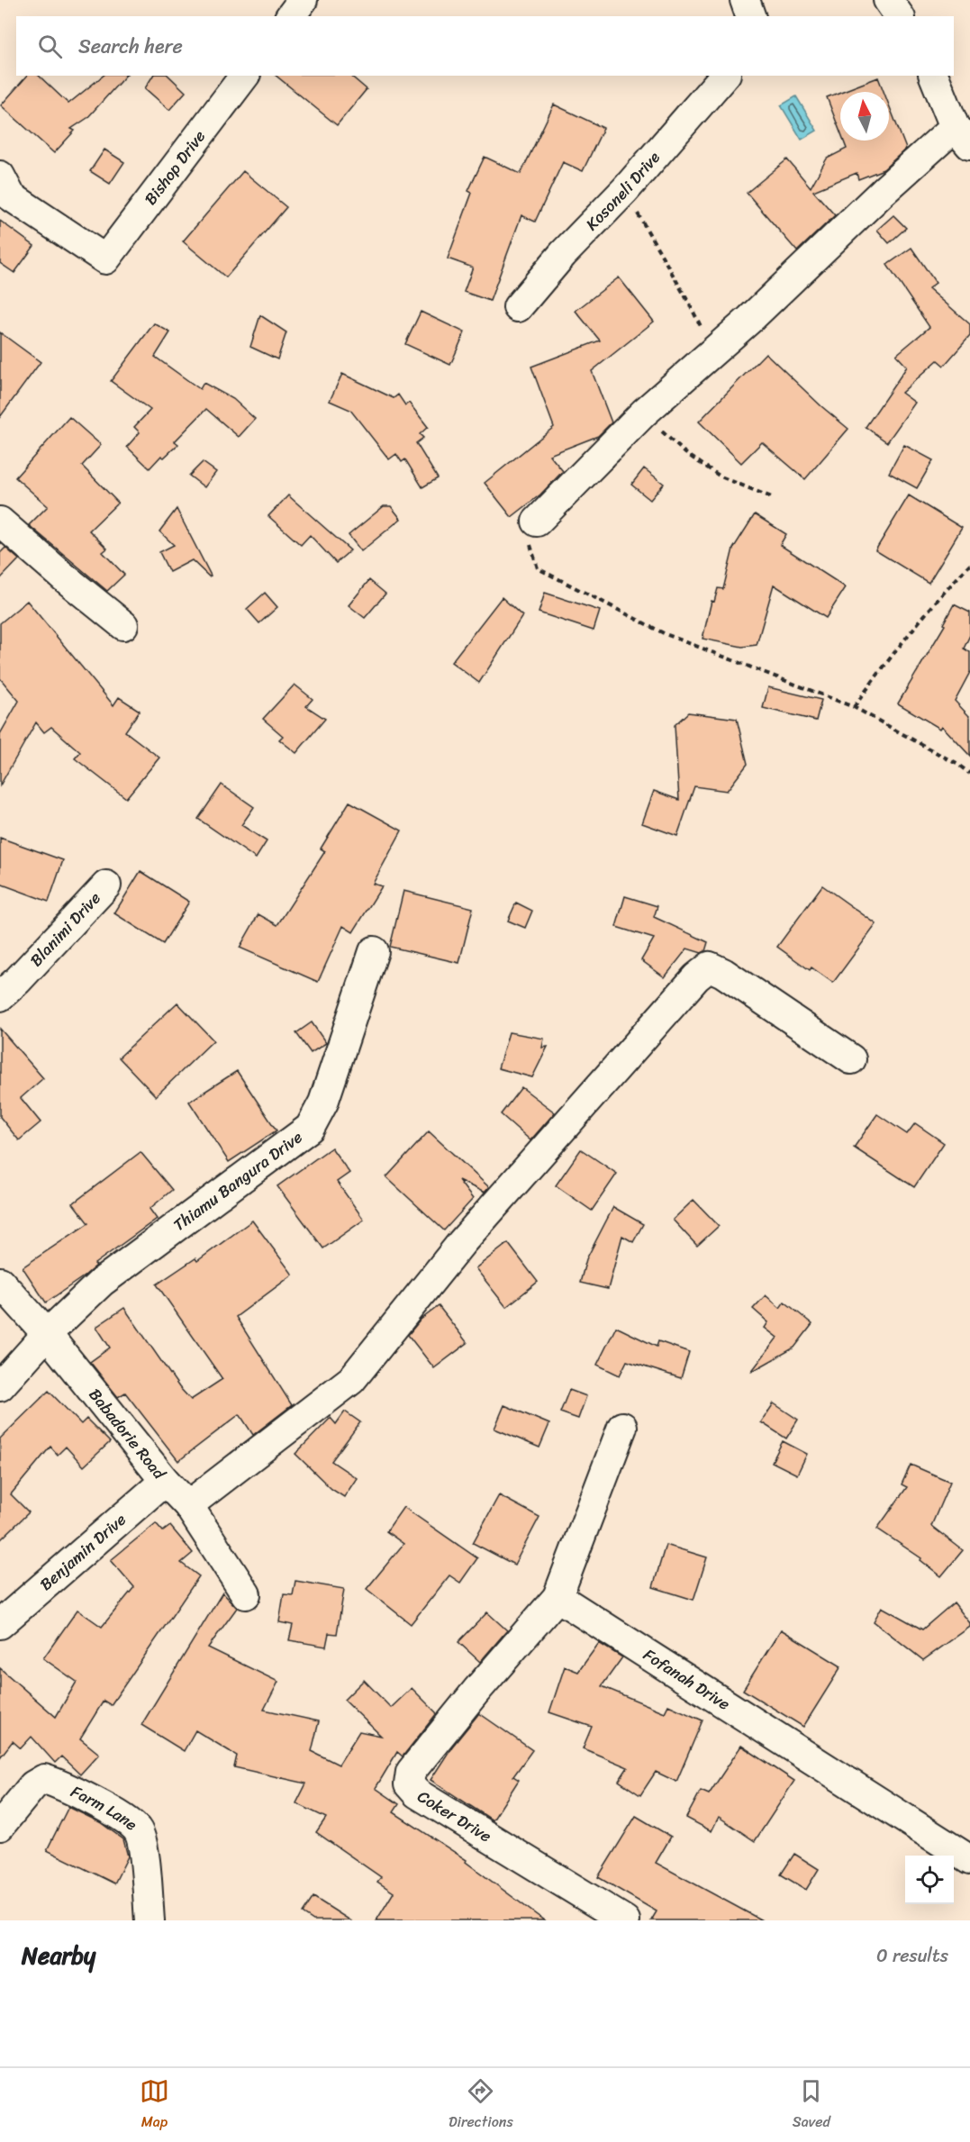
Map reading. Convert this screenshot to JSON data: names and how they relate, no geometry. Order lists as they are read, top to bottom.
{
  "streets": {
    "street": [
      "Bishop Drive",
      "Kosoneli Drive",
      "Blanimi Drive",
      "Thiamu Bangura Drive",
      "Babadorie Road",
      "Benjamin Drive",
      "Fofanah Drive",
      "Farm Lane",
      "Coker Drive"
    ]
  },
  "crossings": [
    ["Thiamu Bangura Drive", "Babadorie Road"],
    ["Babadorie Road", "Benjamin Drive"],
    ["Fofanah Drive", "Coker Drive"]
  ],
  "north": "top",
  "page": {
    "search": "Search here",
    "heading": ["Nearby", "0 results"],
    "nav": ["Map", "Directions", "Saved"]
  }
}
